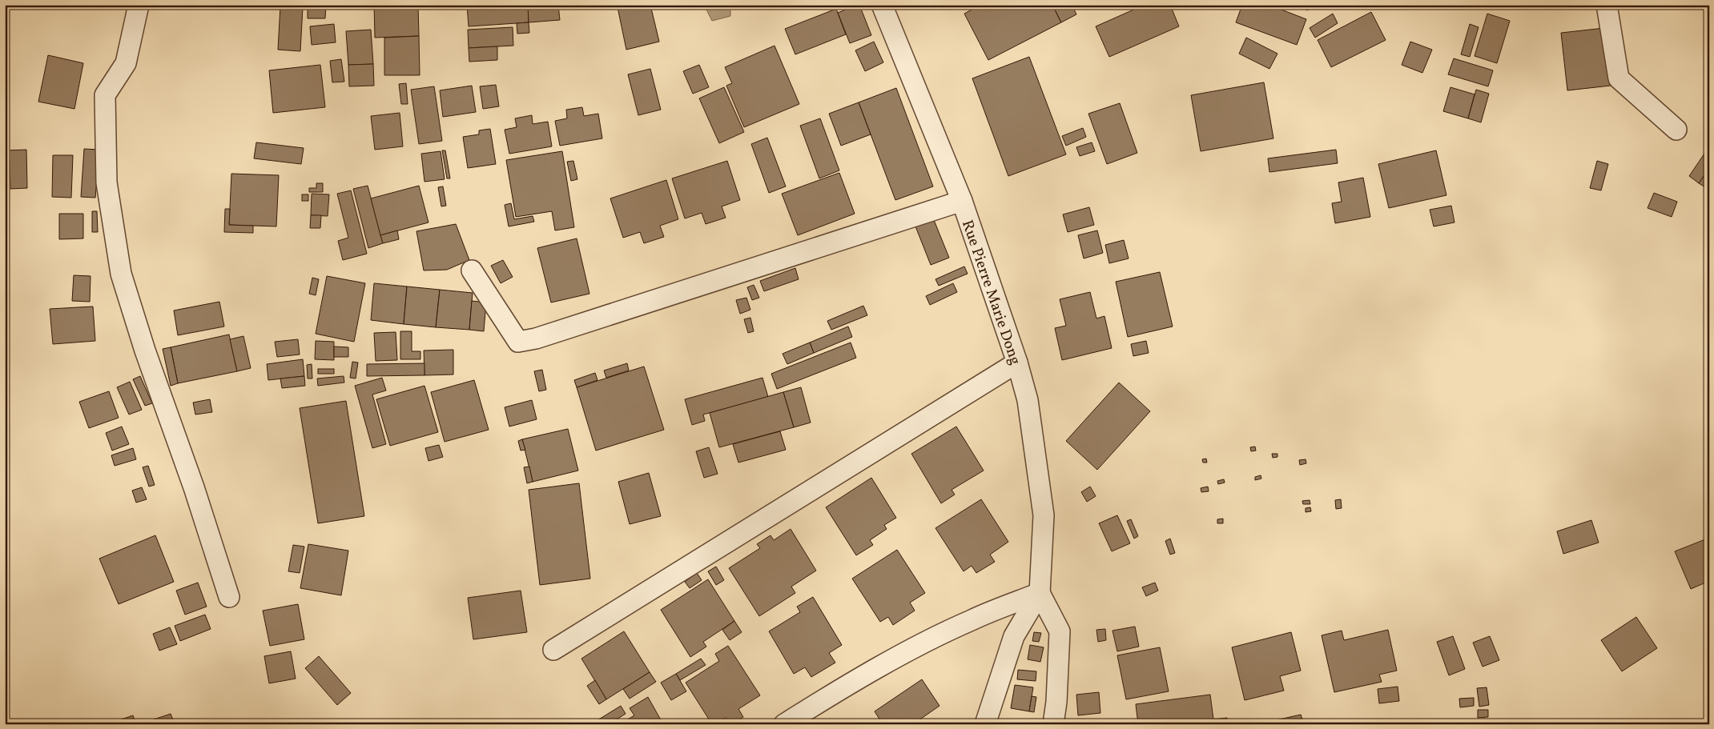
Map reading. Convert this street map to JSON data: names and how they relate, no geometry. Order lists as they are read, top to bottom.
{
  "streets": {
    "street": ["Rue Pierre Marie Dong"]
  }
}
